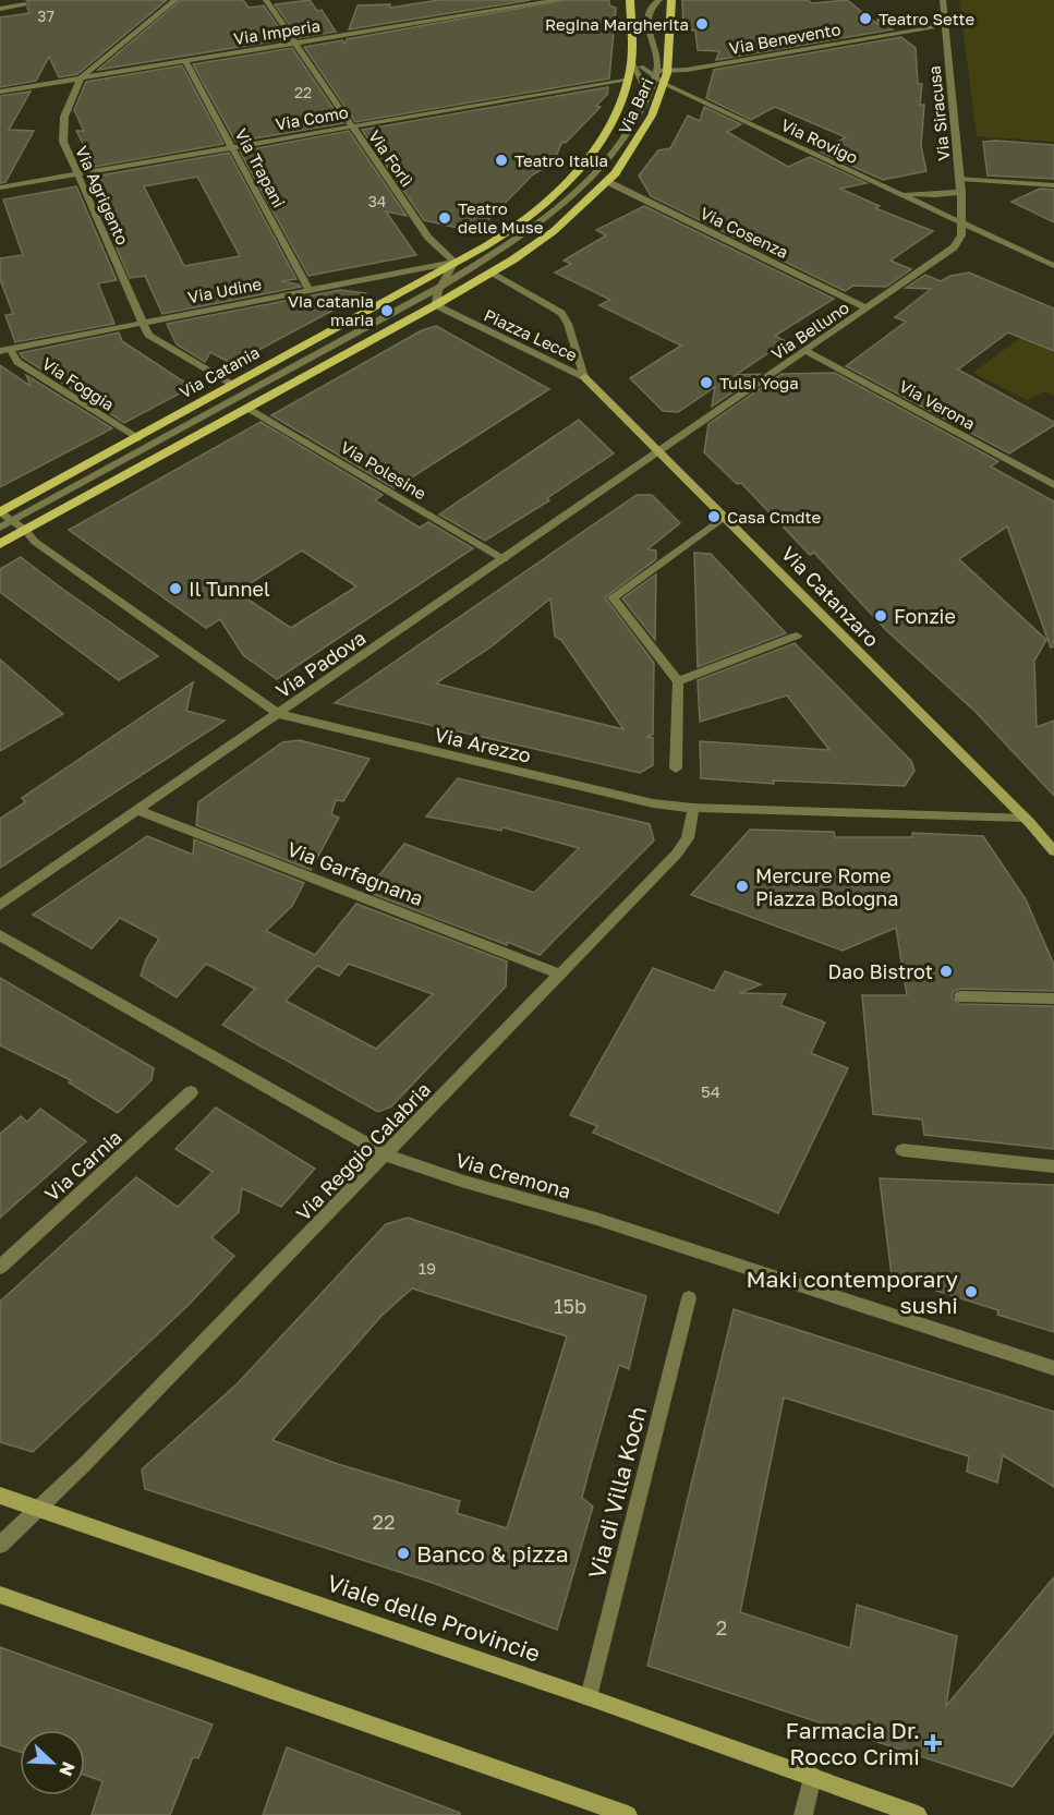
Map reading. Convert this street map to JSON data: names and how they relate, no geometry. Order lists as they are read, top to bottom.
{
  "streets": {
    "main road": ["Via Bari", "Via Catania"],
    "street": [
      "Via Imperia",
      "Via Benevento",
      "Via Siracusa",
      "Via Como",
      "Via Rovigo",
      "Via Forlì",
      "Via Trapani",
      "Via Agrigento",
      "Via Cosenza",
      "Via Udine",
      "Via Belluno",
      "Piazza Lecce",
      "Via Foggia",
      "Via Verona",
      "Via Polesine",
      "Via Catanzaro",
      "Via Padova",
      "Via Arezzo",
      "Via Garfagnana",
      "Via Reggio Calabria",
      "Via Carnia",
      "Via Cremona",
      "Via di Villa Koch",
      "Viale delle Provincie"
    ]
  },
  "crossings": [
    ["Via Imperia", "Via Forlì"],
    ["Via Imperia", "Via Trapani"],
    ["Via Imperia", "Via Agrigento"],
    ["Via Benevento", "Via Bari"],
    ["Via Benevento", "Via Siracusa"],
    ["Via Bari", "Via Como"],
    ["Via Bari", "Via Rovigo"],
    ["Via Bari", "Via Forlì"],
    ["Via Bari", "Via Cosenza"],
    ["Via Bari", "Via Udine"],
    ["Via Bari", "Piazza Lecce"],
    ["Via Bari", "Via Catania"],
    ["Via Siracusa", "Via Rovigo"],
    ["Via Siracusa", "Via Belluno"],
    ["Via Como", "Via Forlì"],
    ["Via Como", "Via Trapani"],
    ["Via Como", "Via Agrigento"],
    ["Via Rovigo", "Via Belluno"],
    ["Via Forlì", "Via Udine"],
    ["Via Forlì", "Via Catania"],
    ["Via Trapani", "Via Udine"],
    ["Via Agrigento", "Via Udine"],
    ["Via Cosenza", "Via Belluno"],
    ["Via Udine", "Via Catania"],
    ["Via Udine", "Via Foggia"],
    ["Via Belluno", "Via Verona"],
    ["Via Belluno", "Via Catanzaro"],
    ["Via Belluno", "Via Padova"],
    ["Piazza Lecce", "Via Catanzaro"],
    ["Via Catania", "Via Foggia"],
    ["Via Catania", "Via Arezzo"],
    ["Via Polesine", "Via Padova"],
    ["Via Catanzaro", "Via Padova"],
    ["Via Catanzaro", "Via Arezzo"],
    ["Via Padova", "Via Arezzo"],
    ["Via Padova", "Via Garfagnana"],
    ["Via Arezzo", "Via Reggio Calabria"],
    ["Via Garfagnana", "Via Reggio Calabria"],
    ["Via Reggio Calabria", "Via Cremona"],
    ["Via Reggio Calabria", "Viale delle Provincie"],
    ["Via di Villa Koch", "Viale delle Provincie"]
  ],
  "places": {
    "other": [
      "Teatro Sette",
      "Regina Margherita",
      "Teatro Italia",
      "Teatro delle Muse",
      "Via catania maria",
      "Tulsi Yoga",
      "Casa Cmdte",
      "Il Tunnel",
      "Fonzie",
      "Mercure Rome Piazza Bologna",
      "Dao Bistrot",
      "Maki contemporary sushi",
      "Banco & pizza"
    ],
    "health": ["Farmacia Dr. Rocco Crimi"]
  },
  "house_numbers": [
    "37",
    "22",
    "34",
    "54",
    "19",
    "15b",
    "22",
    "2"
  ],
  "north": "bottom right"
}
